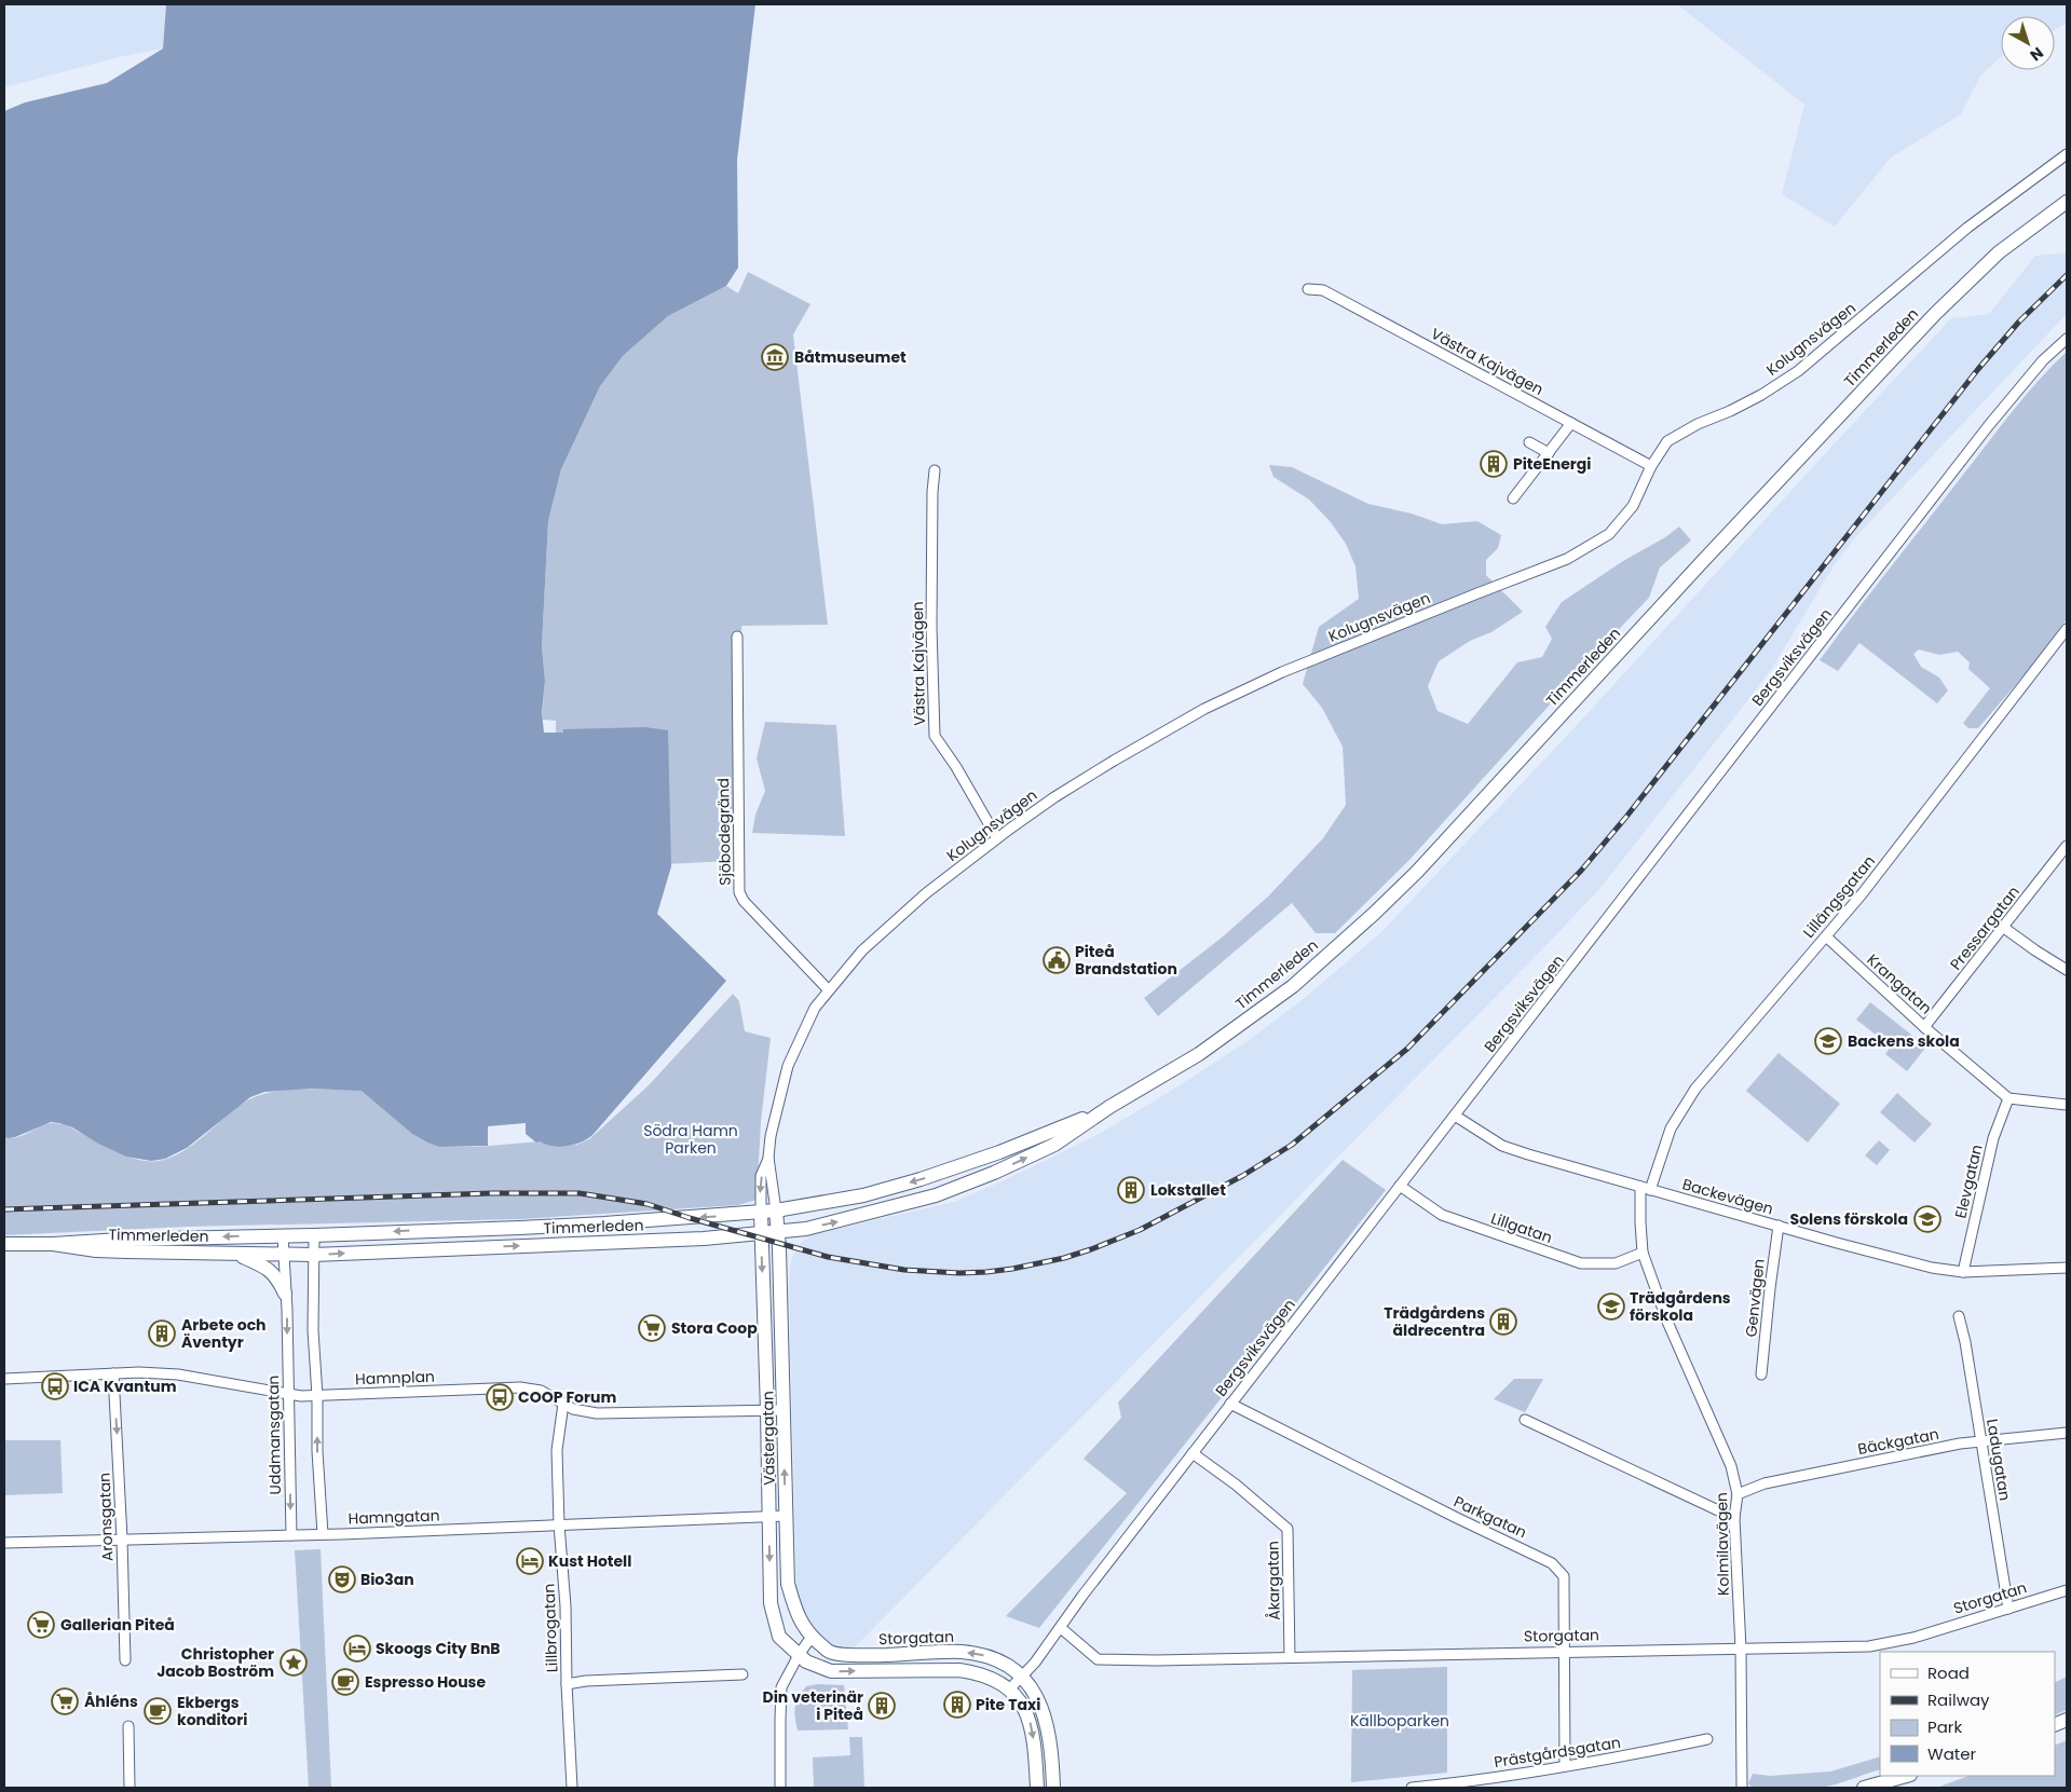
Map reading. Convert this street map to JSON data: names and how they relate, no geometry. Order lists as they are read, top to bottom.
{
  "streets": {
    "main road": ["Timmerleden", "Västergatan", "Storgatan"],
    "street": [
      "Kolugnsvägen",
      "Västra Kajvägen",
      "Bergsviksvägen",
      "Sjöbodegränd",
      "Lillängsgatan",
      "Pressargatan",
      "Krangatan",
      "Elevgatan",
      "Backevägen",
      "Lillgatan",
      "Genvägen",
      "Hamnplan",
      "Uddmansgatan",
      "Bäckgatan",
      "Ladugatan",
      "Aronsgatan",
      "Hamngatan",
      "Parkgatan",
      "Kolmilavägen",
      "Åkargatan",
      "Lillbrogatan",
      "Prästgårdsgatan"
    ]
  },
  "crossings": [
    ["Kolugnsvägen", "Timmerleden"],
    ["Kolugnsvägen", "Västra Kajvägen"],
    ["Kolugnsvägen", "Sjöbodegränd"],
    ["Kolugnsvägen", "Västergatan"],
    ["Timmerleden", "Uddmansgatan"],
    ["Timmerleden", "Västergatan"],
    ["Bergsviksvägen", "Backevägen"],
    ["Bergsviksvägen", "Lillgatan"],
    ["Bergsviksvägen", "Parkgatan"],
    ["Bergsviksvägen", "Åkargatan"],
    ["Bergsviksvägen", "Storgatan"],
    ["Lillängsgatan", "Krangatan"],
    ["Lillängsgatan", "Backevägen"],
    ["Lillängsgatan", "Kolmilavägen"],
    ["Pressargatan", "Krangatan"],
    ["Krangatan", "Elevgatan"],
    ["Elevgatan", "Backevägen"],
    ["Backevägen", "Genvägen"],
    ["Backevägen", "Kolmilavägen"],
    ["Lillgatan", "Kolmilavägen"],
    ["Hamnplan", "Uddmansgatan"],
    ["Hamnplan", "Västergatan"],
    ["Hamnplan", "Aronsgatan"],
    ["Hamnplan", "Lillbrogatan"],
    ["Uddmansgatan", "Hamngatan"],
    ["Västergatan", "Hamngatan"],
    ["Västergatan", "Storgatan"],
    ["Bäckgatan", "Ladugatan"],
    ["Bäckgatan", "Kolmilavägen"],
    ["Ladugatan", "Storgatan"],
    ["Aronsgatan", "Hamngatan"],
    ["Hamngatan", "Lillbrogatan"],
    ["Parkgatan", "Storgatan"],
    ["Parkgatan", "Prästgårdsgatan"],
    ["Kolmilavägen", "Storgatan"],
    ["Åkargatan", "Storgatan"]
  ],
  "one_way": ["Aronsgatan"],
  "parks": ["Södra Hamn Parken", "Källboparken"],
  "places": {
    "museum": ["Båtmuseumet"],
    "building": [
      "PiteEnergi",
      "Lokstallet",
      "Trädgårdens äldrecentra",
      "Arbete och Äventyr",
      "Pite Taxi",
      "Din veterinär i Piteå"
    ],
    "public building": ["Piteå Brandstation"],
    "school or university": ["Backens skola", "Solens förskola", "Trädgårdens förskola"],
    "supermarket": ["Stora Coop", "Gallerian Piteå", "Åhléns"],
    "bus stop": ["ICA Kvantum", "COOP Forum"],
    "hotel": ["Kust Hotell", "Skoogs City BnB"],
    "theatre": ["Bio3an"],
    "place": ["Christopher Jacob Boström"],
    "cafe": ["Espresso House", "Ekbergs konditori"]
  },
  "legend": [
    "Road",
    "Railway",
    "Park",
    "Water"
  ],
  "north": "bottom right"
}
